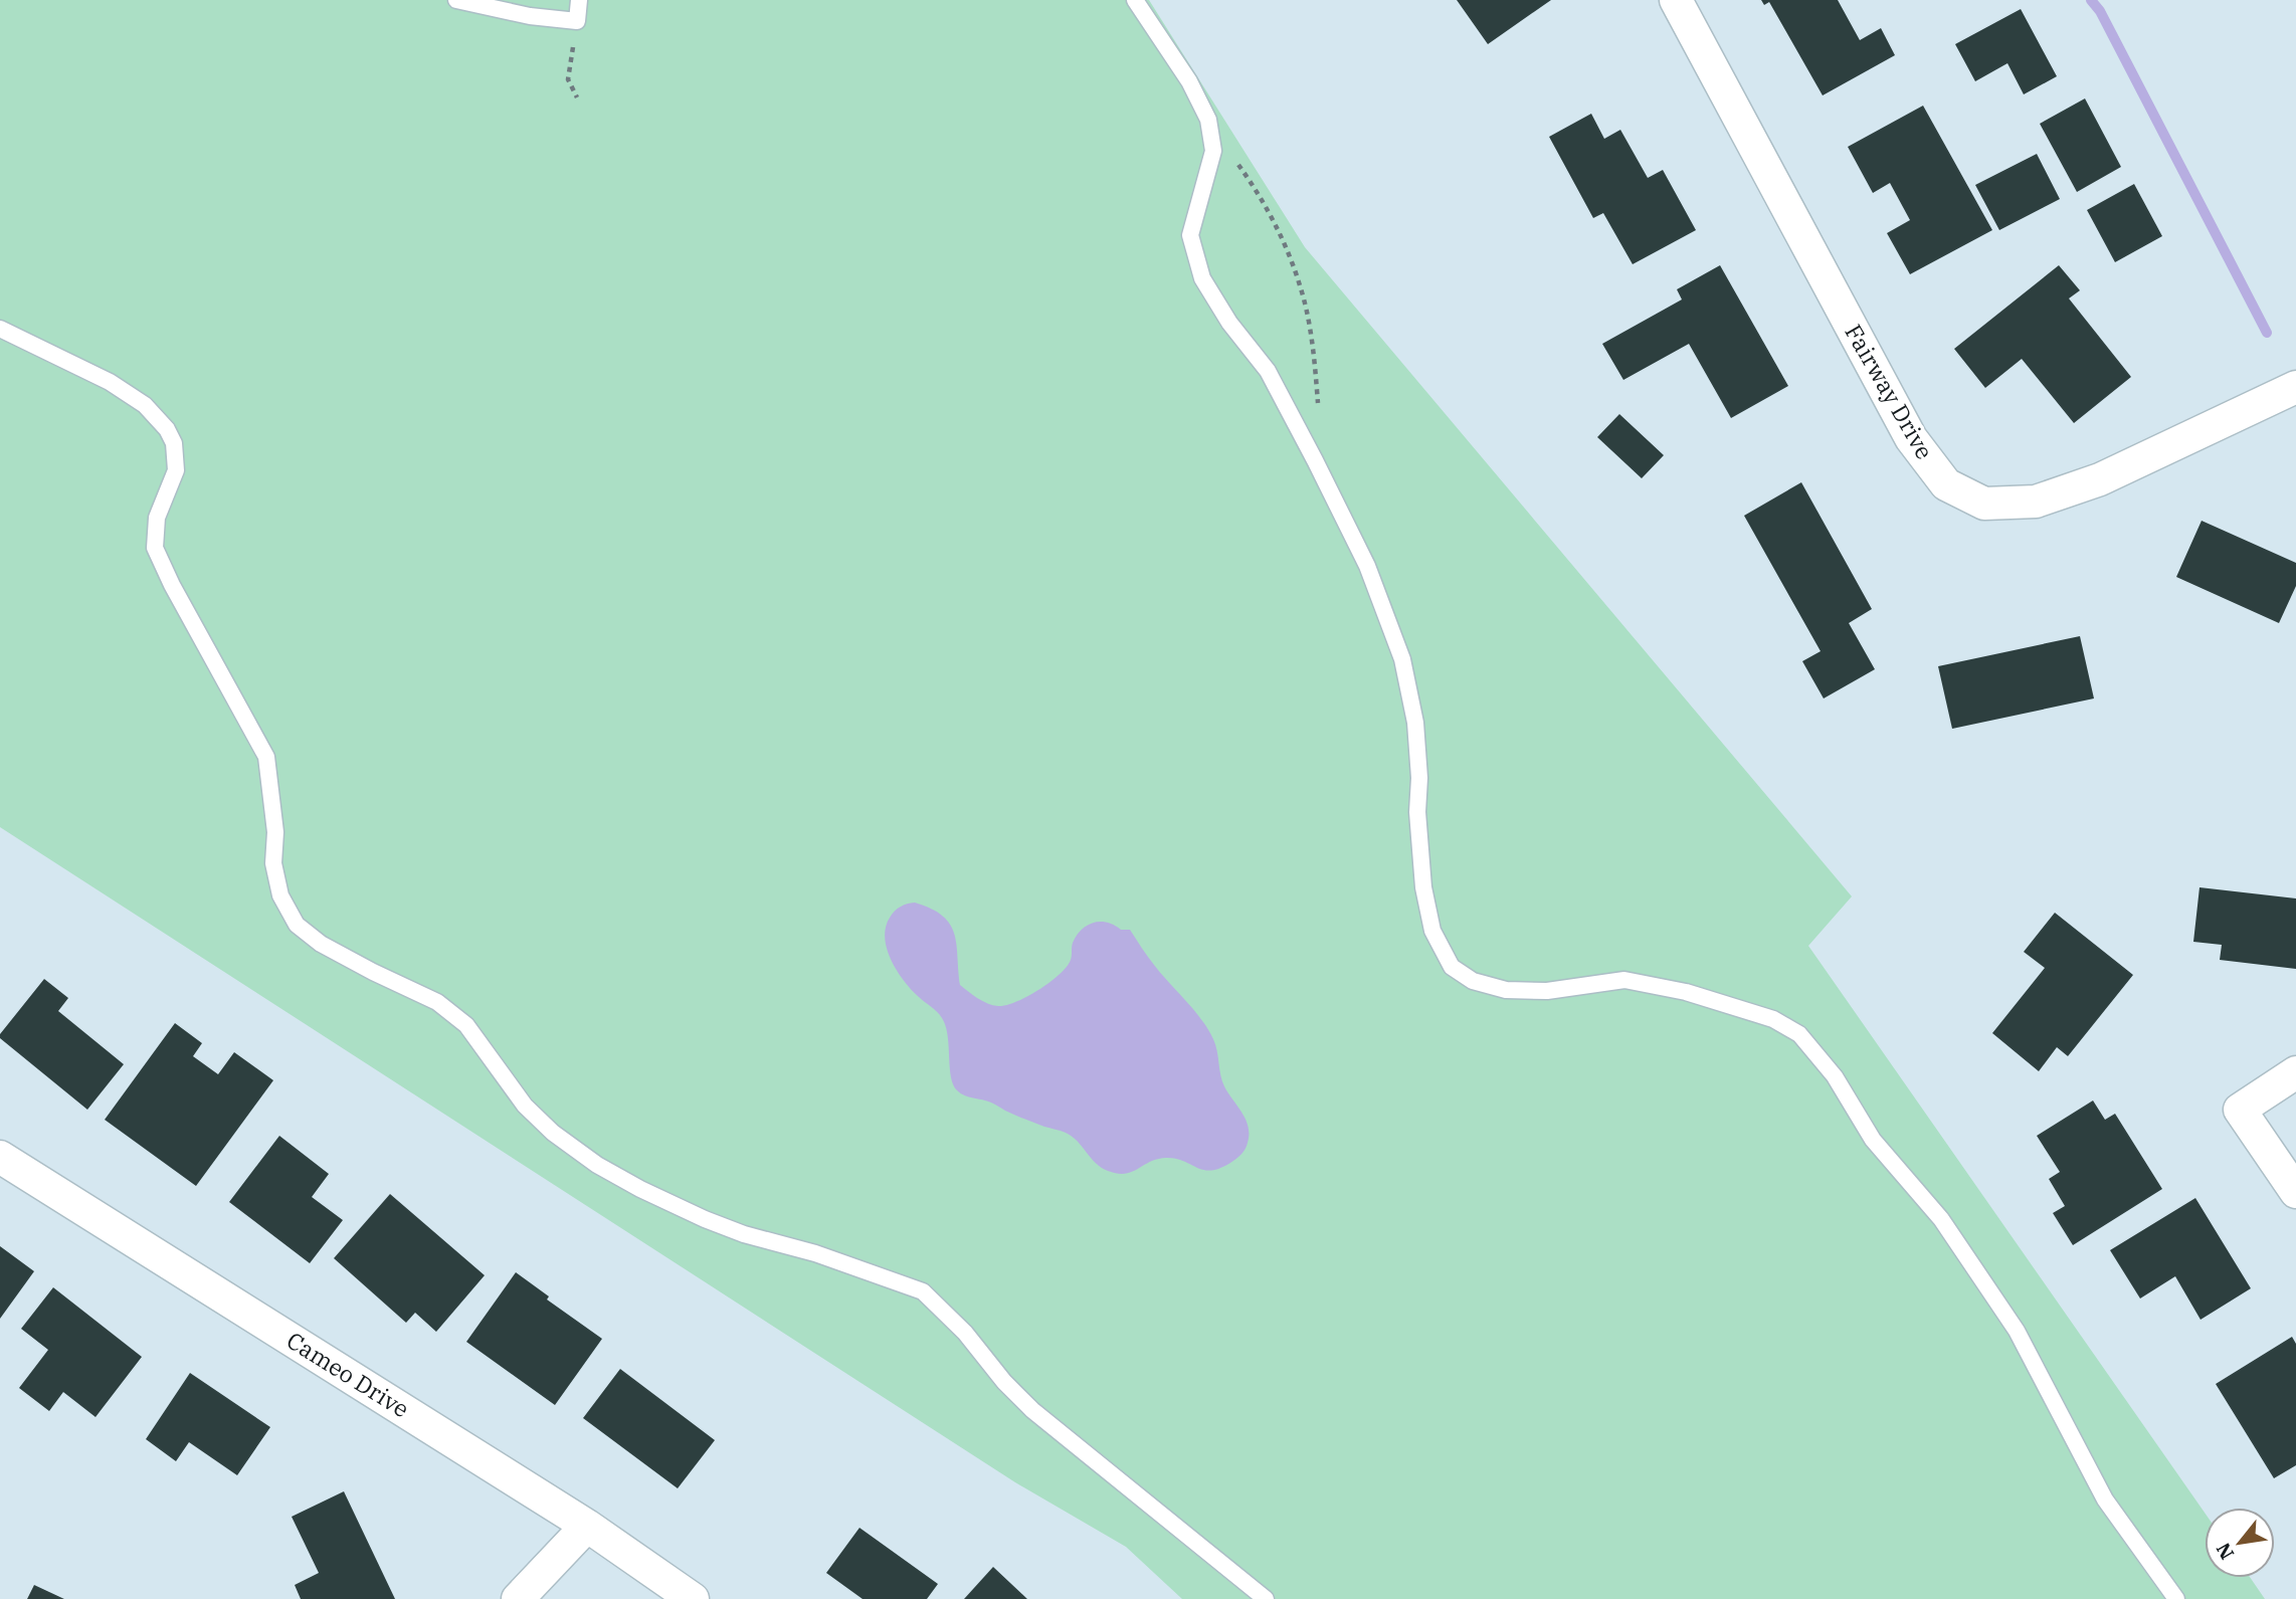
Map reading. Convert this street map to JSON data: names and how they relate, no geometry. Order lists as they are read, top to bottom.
{
  "streets": {
    "street": ["Fairway Drive", "Cameo Drive"]
  },
  "north": "bottom left"
}
